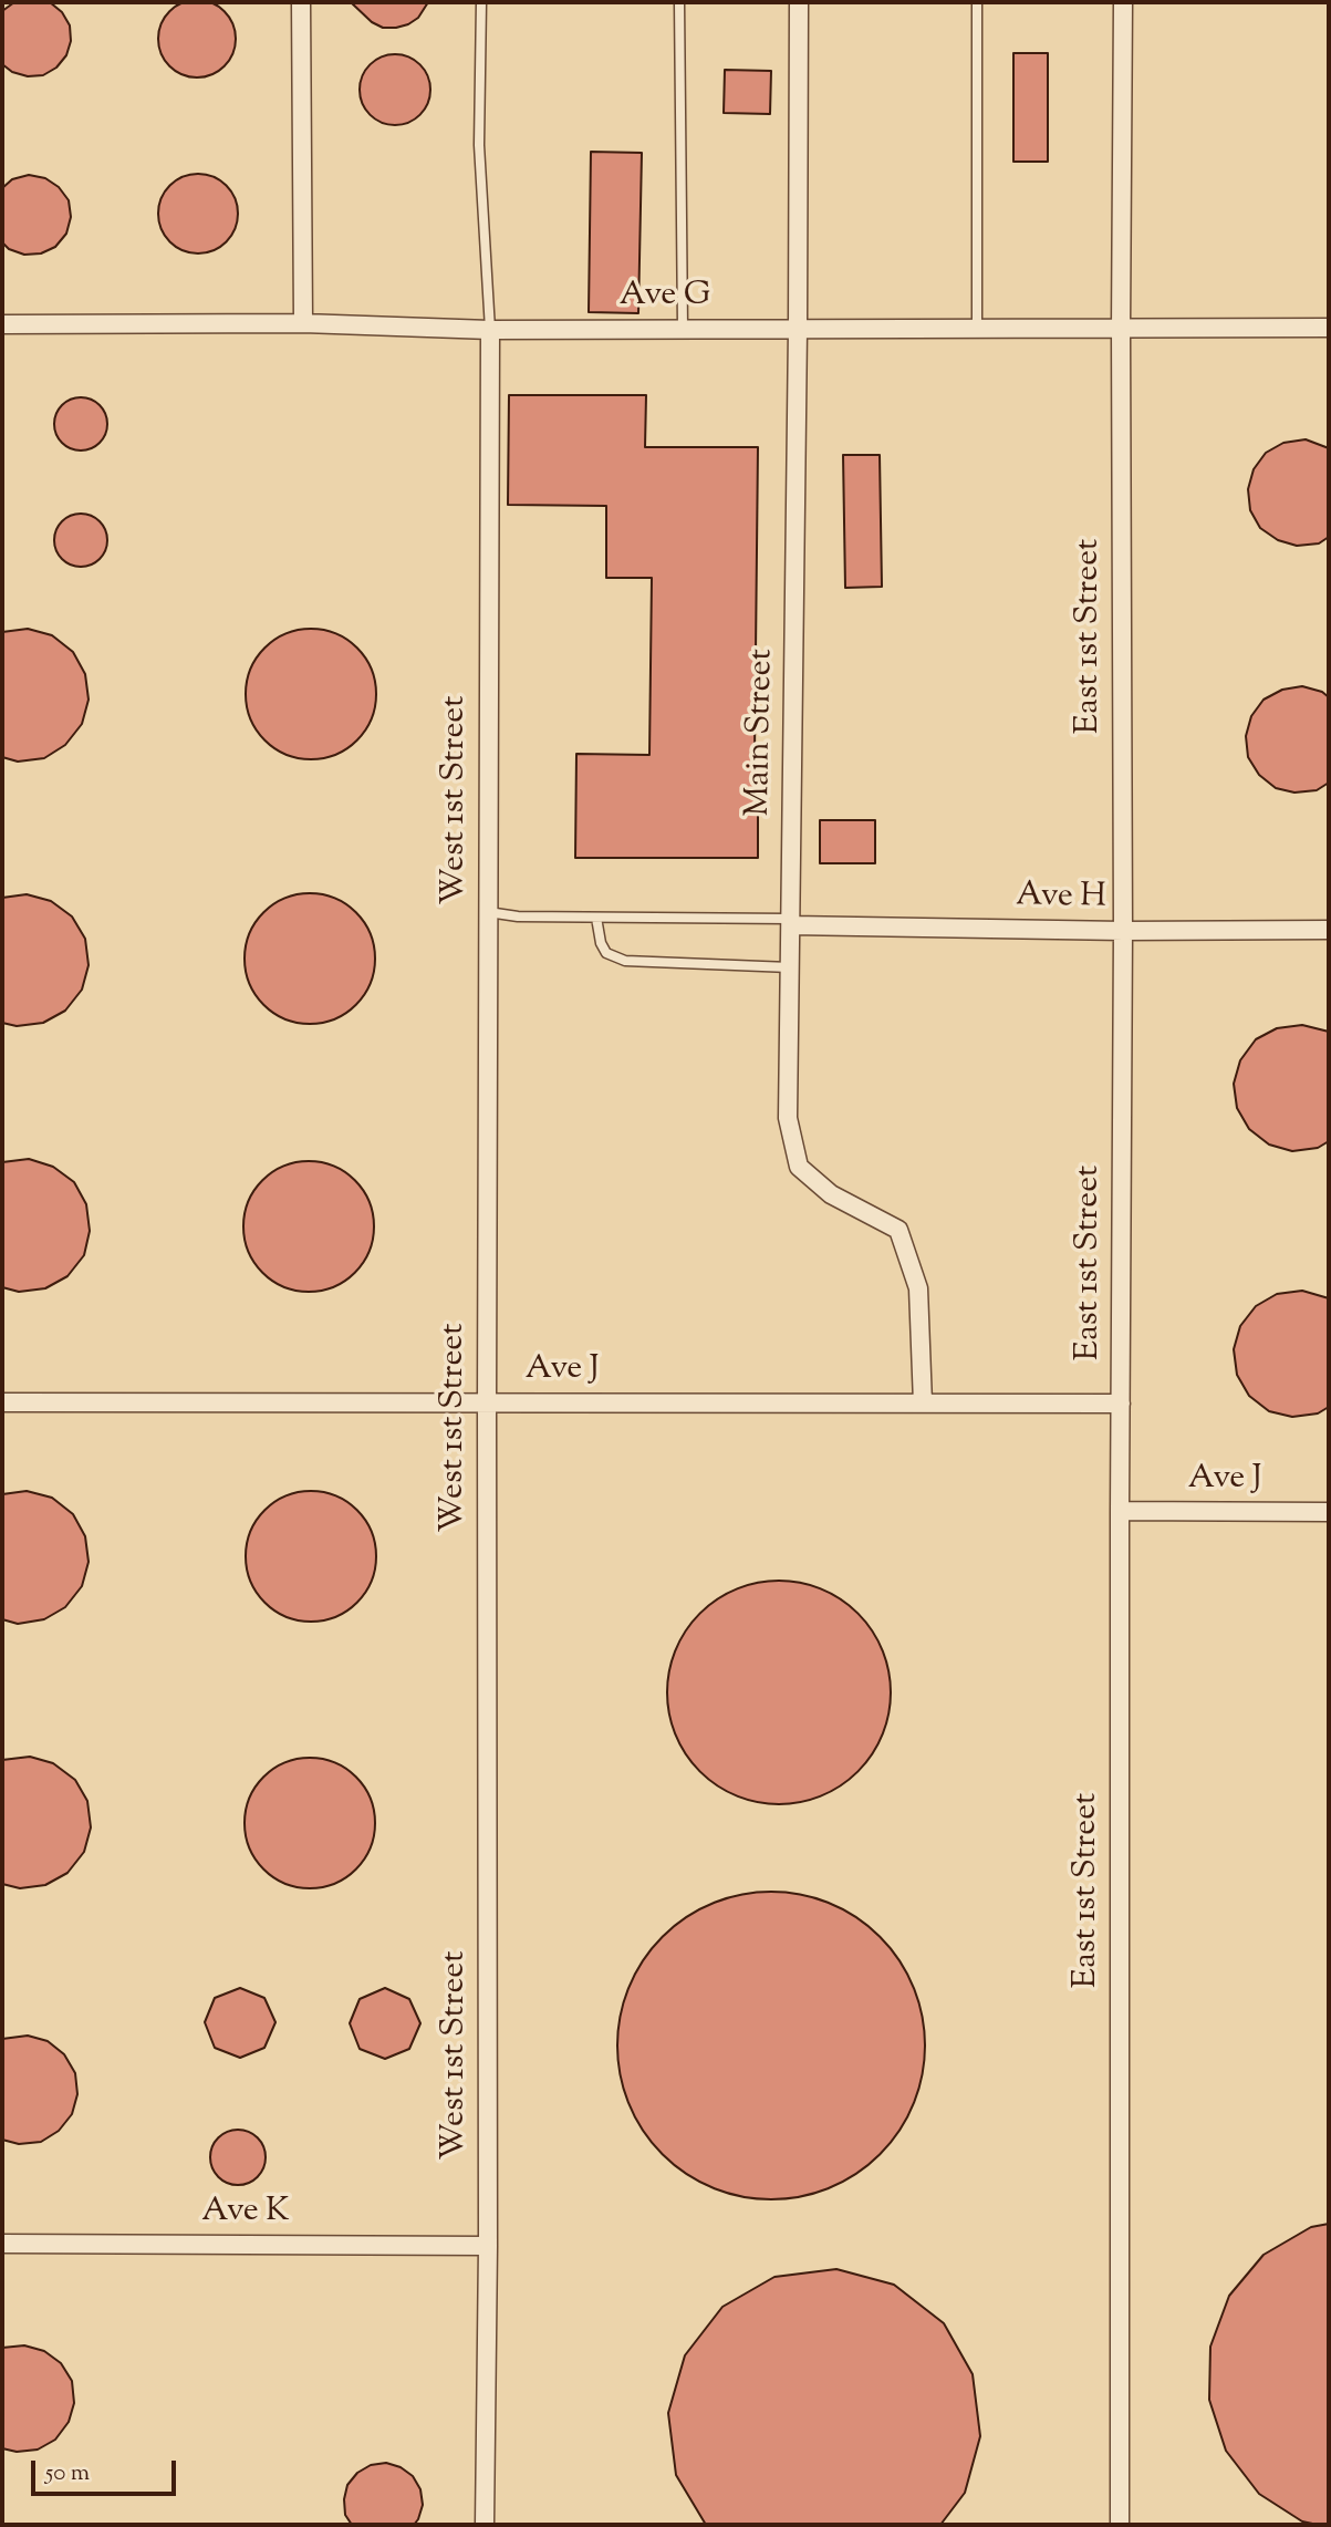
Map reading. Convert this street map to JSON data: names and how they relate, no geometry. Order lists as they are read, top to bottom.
{
  "streets": {
    "street": [
      "Ave G",
      "East 1st Street",
      "Main Street",
      "West 1st Street",
      "Ave H",
      "Ave J",
      "Ave K"
    ]
  },
  "crossings": [
    ["Ave G", "East 1st Street"],
    ["Ave G", "Main Street"],
    ["Ave G", "West 1st Street"],
    ["East 1st Street", "Ave H"],
    ["East 1st Street", "Ave J"],
    ["Main Street", "Ave H"],
    ["Main Street", "Ave J"],
    ["West 1st Street", "Ave J"],
    ["West 1st Street", "Ave K"]
  ],
  "scale_bar": "50 m"
}
